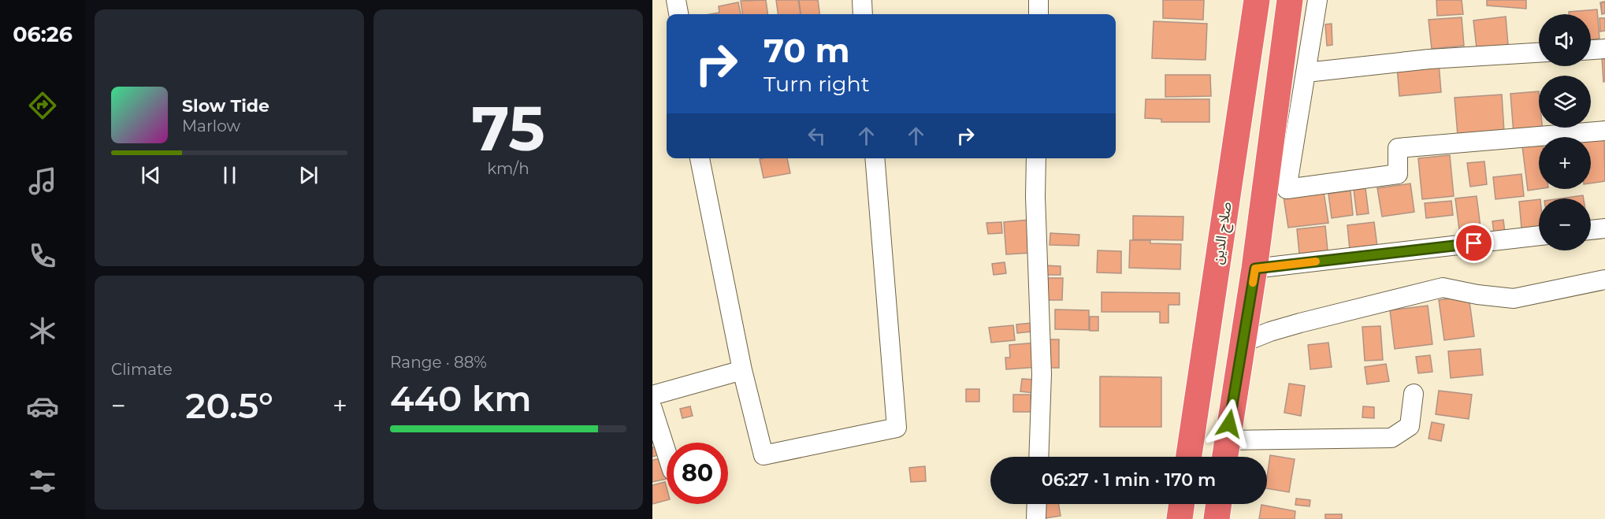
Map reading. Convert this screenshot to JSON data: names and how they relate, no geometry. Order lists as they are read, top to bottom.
{
  "streets": {
    "highway": ["صلاح الدين"]
  },
  "page": {
    "tabs": "06:26",
    "tile": [
      ["75", "km/h"],
      "Climate",
      ["Range · 88%", "440 km"]
    ],
    "map_buttons": ["+", "−"],
    "turn": ["70 m", "Turn right"],
    "song": ["Slow Tide", "Marlow"],
    "heat": ["−", "20.5°", "+"],
    "limit": "80",
    "trip": "06:27 · 1 min · 170 m"
  }
}
